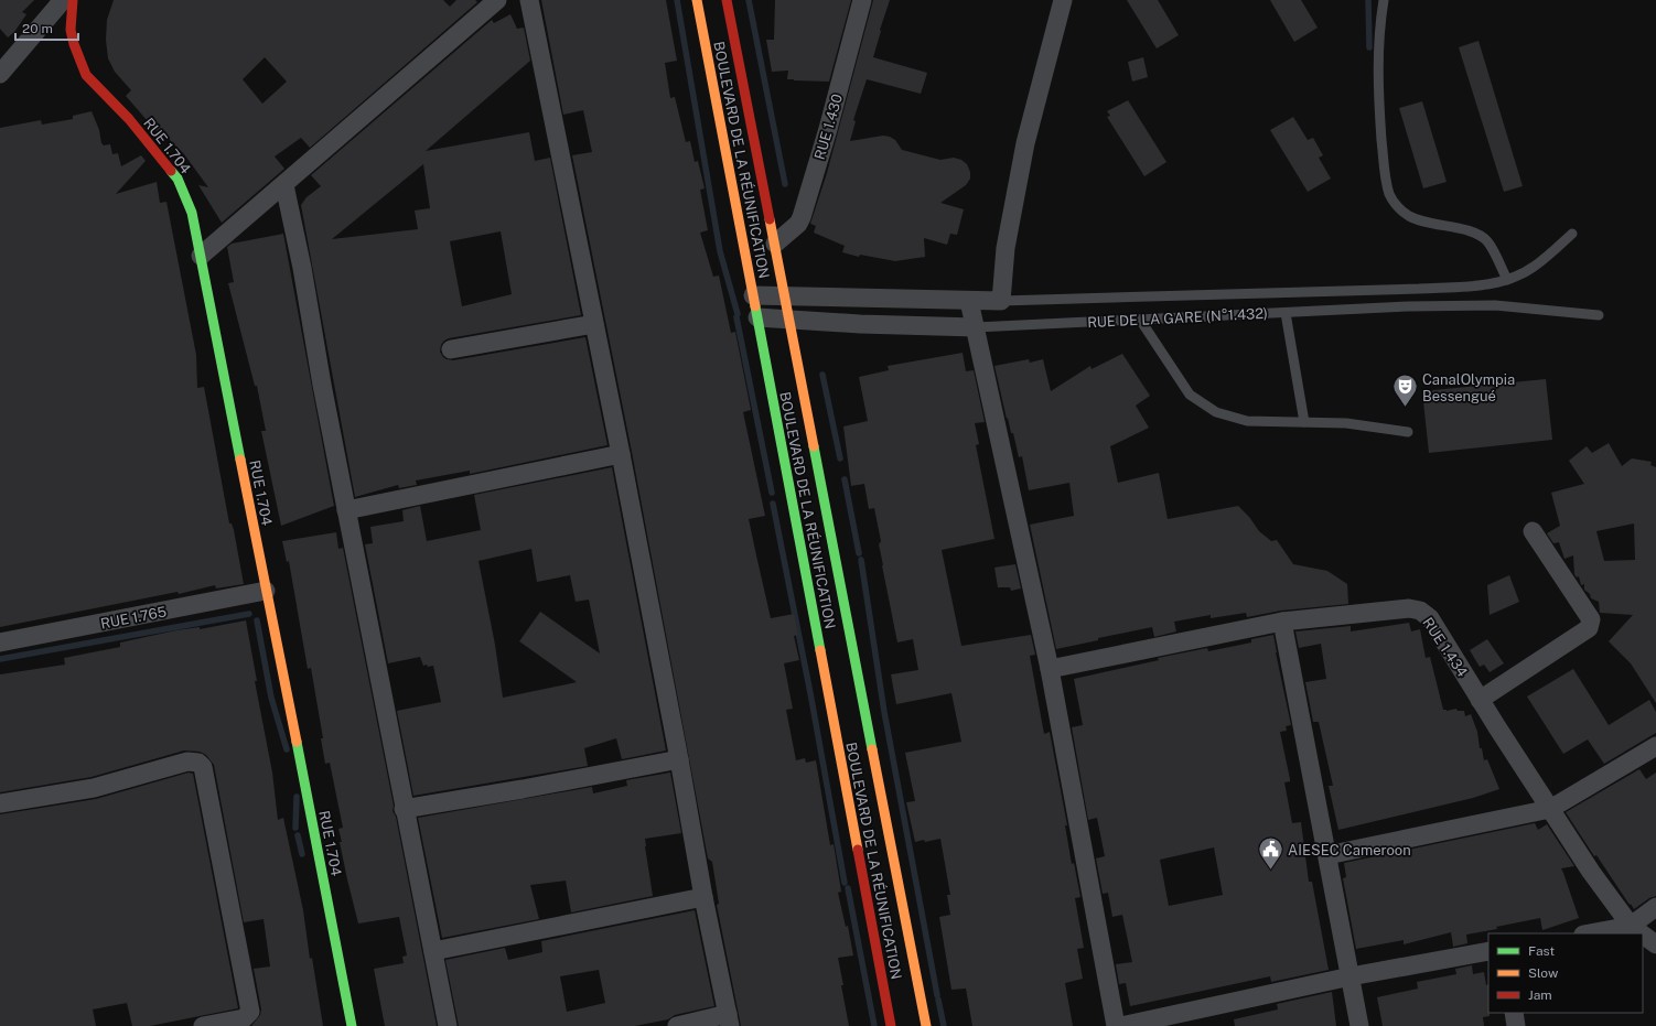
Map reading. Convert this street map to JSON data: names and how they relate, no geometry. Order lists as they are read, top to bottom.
{
  "streets": {
    "main road": ["RUE 1.704", "BOULEVARD DE LA RÉUNIFICATION"],
    "street": [
      "RUE 1.430",
      "RUE DE LA GARE (N°1.432)",
      "RUE 1.765",
      "RUE 1.434"
    ]
  },
  "crossings": [
    ["RUE 1.704", "RUE 1.765"],
    ["BOULEVARD DE LA RÉUNIFICATION", "RUE DE LA GARE (N°1.432)"]
  ],
  "places": {
    "theatre": ["CanalOlympia Bessengué"],
    "public building": ["AIESEC Cameroon"]
  },
  "legend": ["Fast", "Slow", "Jam"],
  "scale_bar": "20 m"
}
